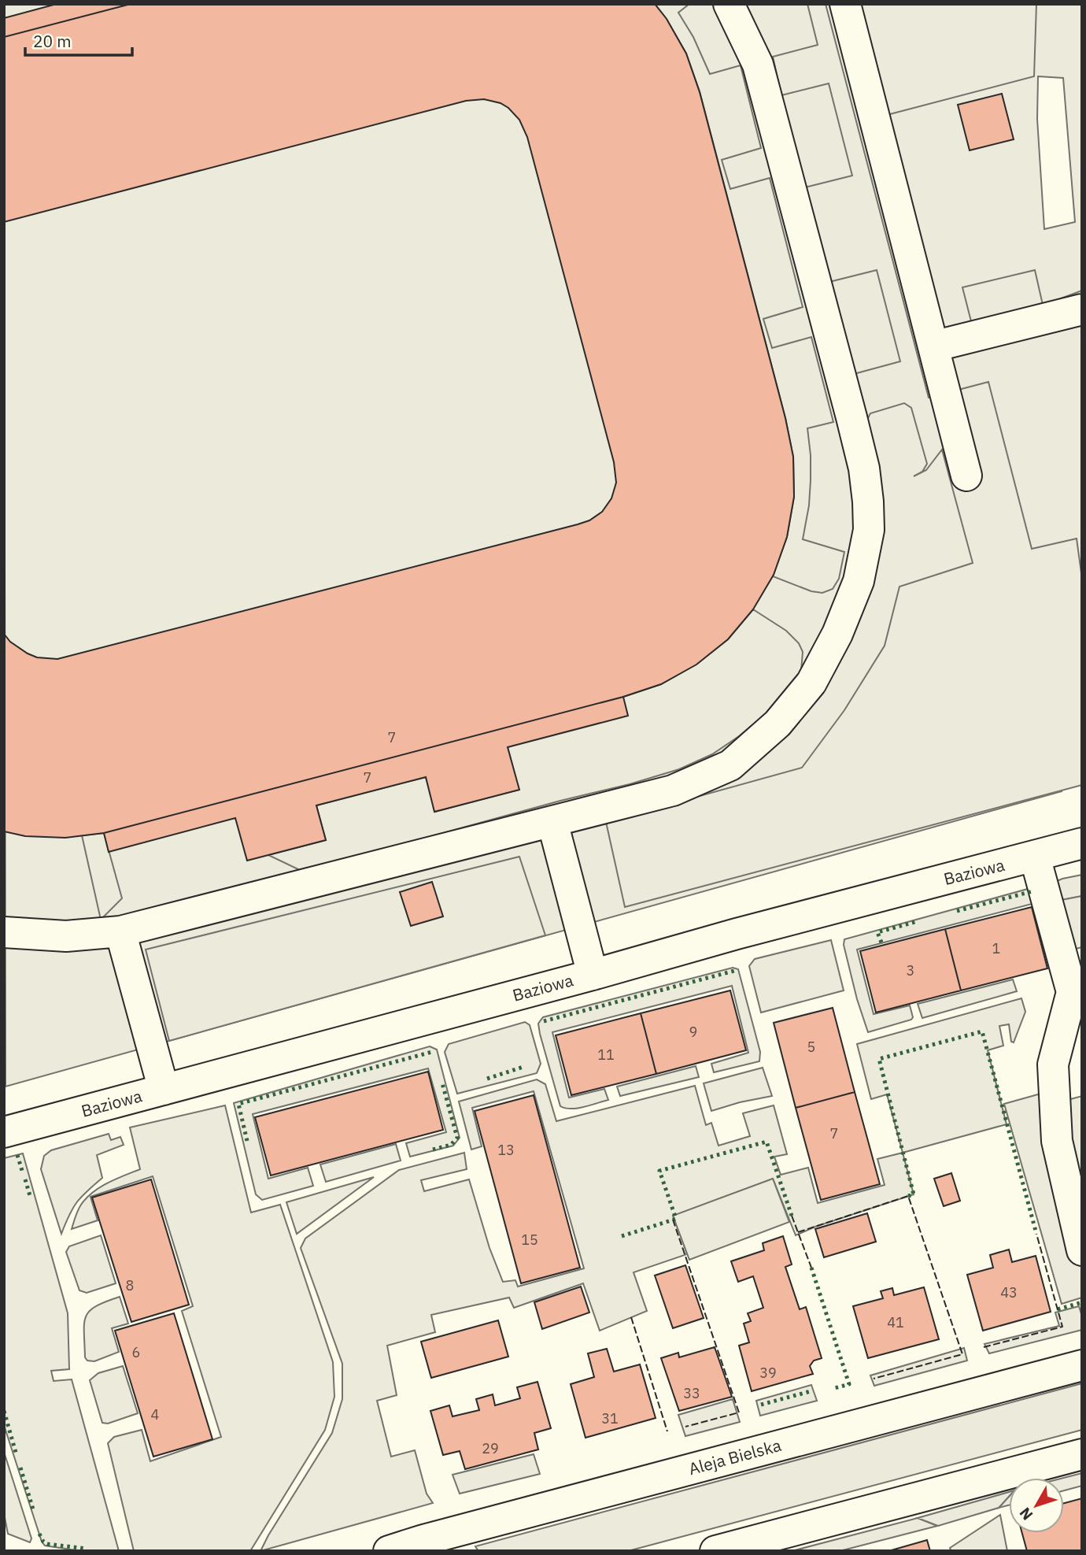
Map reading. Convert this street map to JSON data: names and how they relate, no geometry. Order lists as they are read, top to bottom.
{
  "streets": {
    "street": ["Baziowa", "Aleja Bielska"]
  },
  "house_numbers": [
    "7",
    "7",
    "1",
    "3",
    "9",
    "5",
    "11",
    "7",
    "13",
    "15",
    "8",
    "43",
    "41",
    "6",
    "39",
    "33",
    "4",
    "31",
    "29"
  ],
  "scale_bar": "20 m",
  "north": "bottom left"
}
